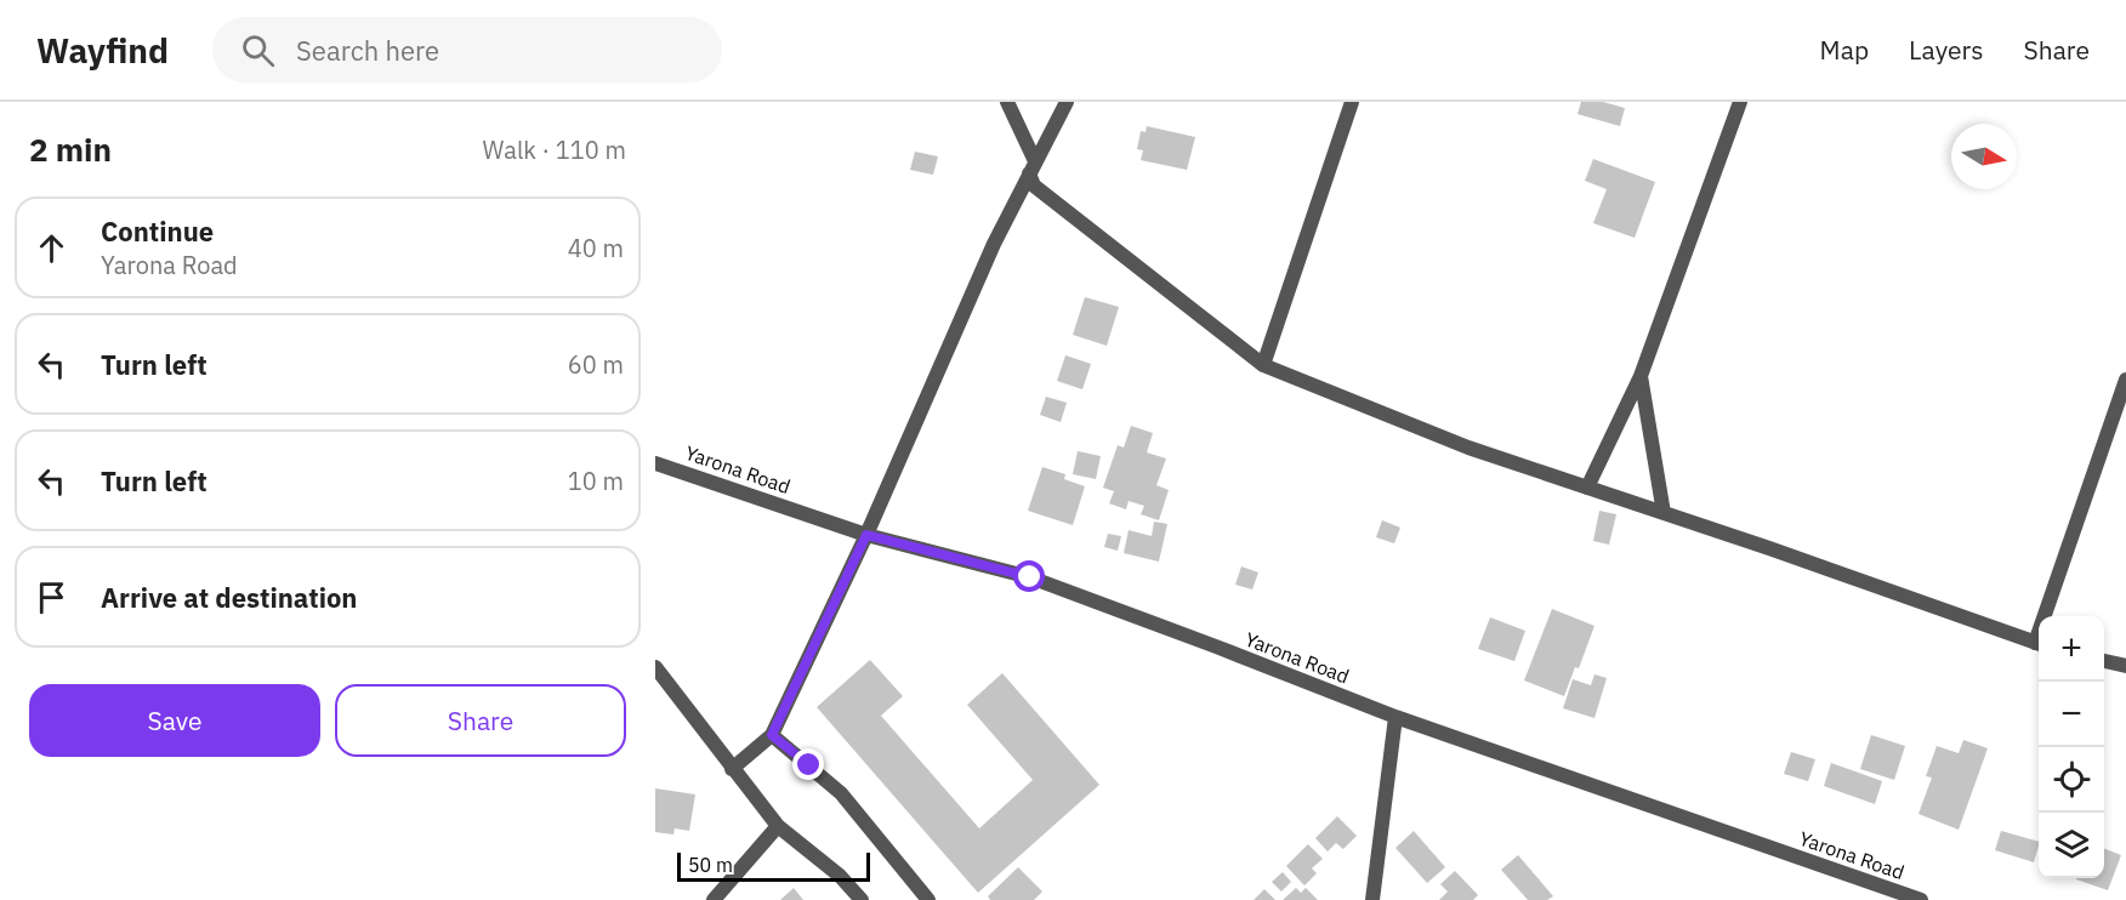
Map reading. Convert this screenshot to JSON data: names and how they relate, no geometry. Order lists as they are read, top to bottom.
{
  "streets": {
    "street": ["Yarona Road"]
  },
  "scale_bar": "50 m",
  "north": "right",
  "page": {
    "header": "Wayfind",
    "search": "Search here",
    "nav": ["Map", "Layers", "Share"],
    "heading": ["2 min", "Walk · 110 m"],
    "list": [
      ["Continue", "Yarona Road", "40 m"],
      ["Turn left", "60 m"],
      ["Turn left", "10 m"],
      "Arrive at destination"
    ],
    "map_buttons": ["+", "−"],
    "buttons": ["Save", "Share"],
    "scale": "50 m"
  }
}
